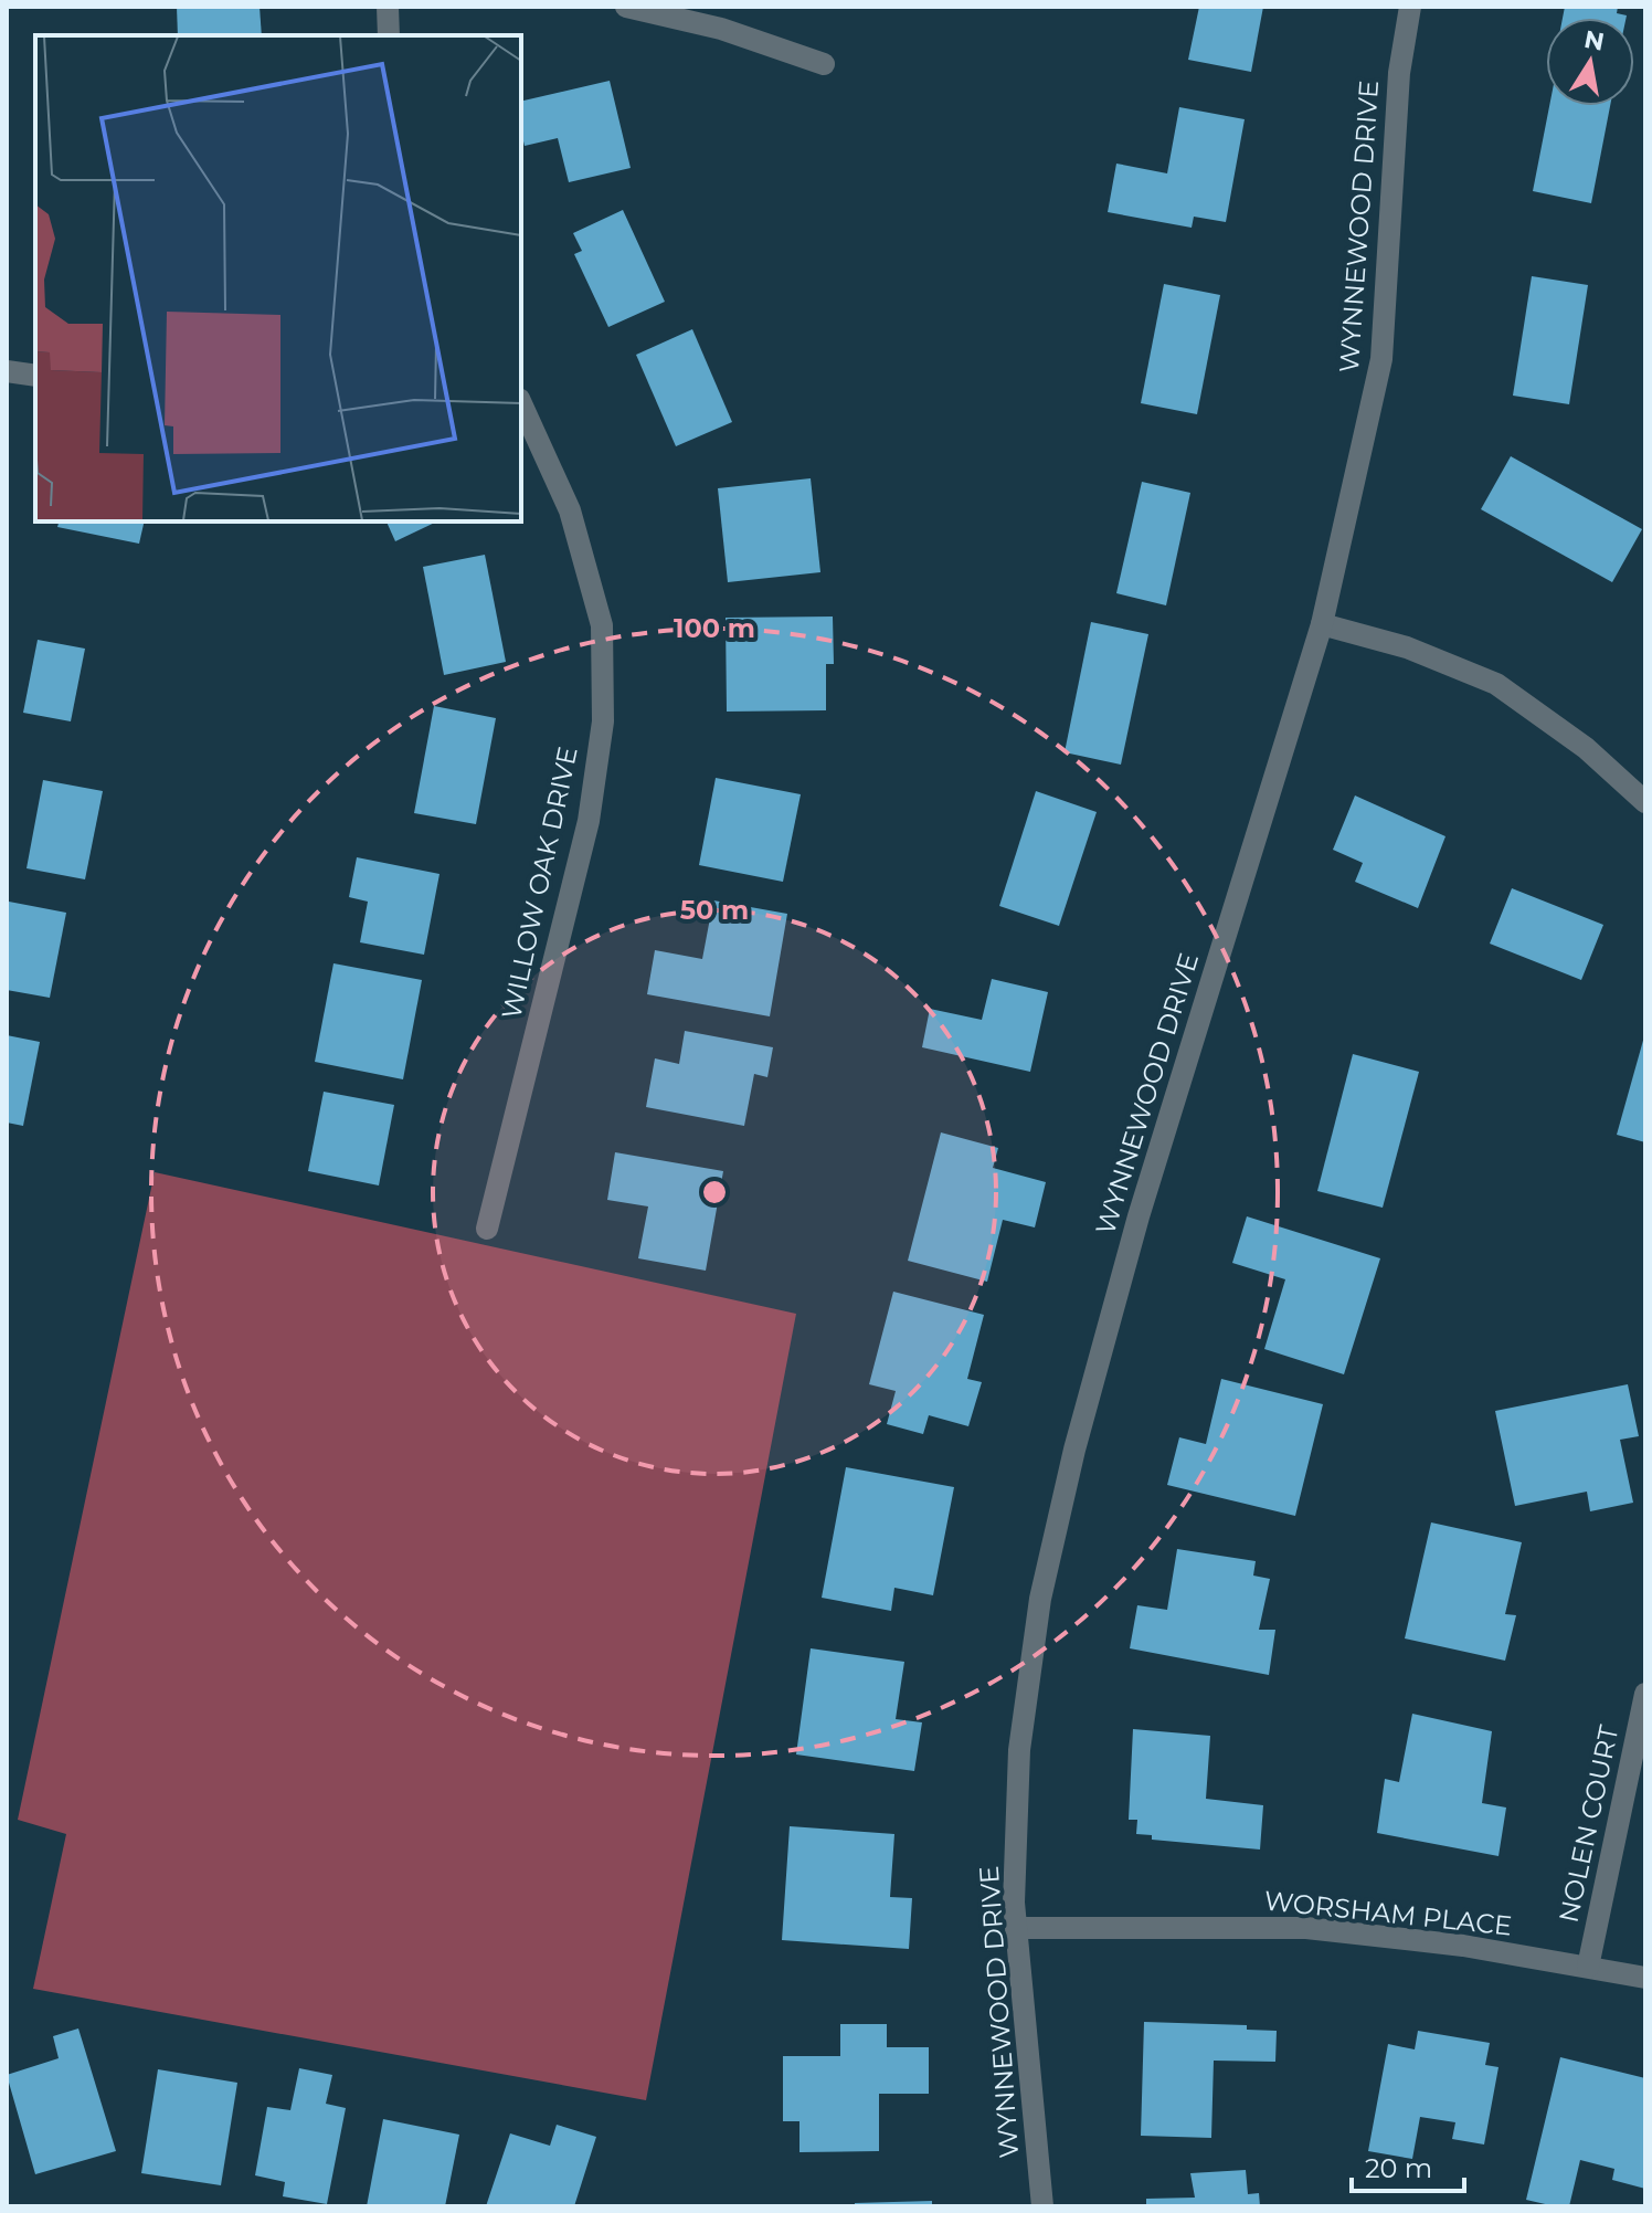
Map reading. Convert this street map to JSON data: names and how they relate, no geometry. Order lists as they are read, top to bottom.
{
  "streets": {
    "street": [
      "WYNNEWOOD DRIVE",
      "WILLOW OAK DRIVE",
      "NOLEN COURT",
      "WORSHAM PLACE"
    ]
  },
  "crossings": [
    ["WYNNEWOOD DRIVE", "WORSHAM PLACE"],
    ["NOLEN COURT", "WORSHAM PLACE"]
  ],
  "scale_bar": "20 m",
  "north": "top",
  "rings": ["100 m", "50 m"]
}
